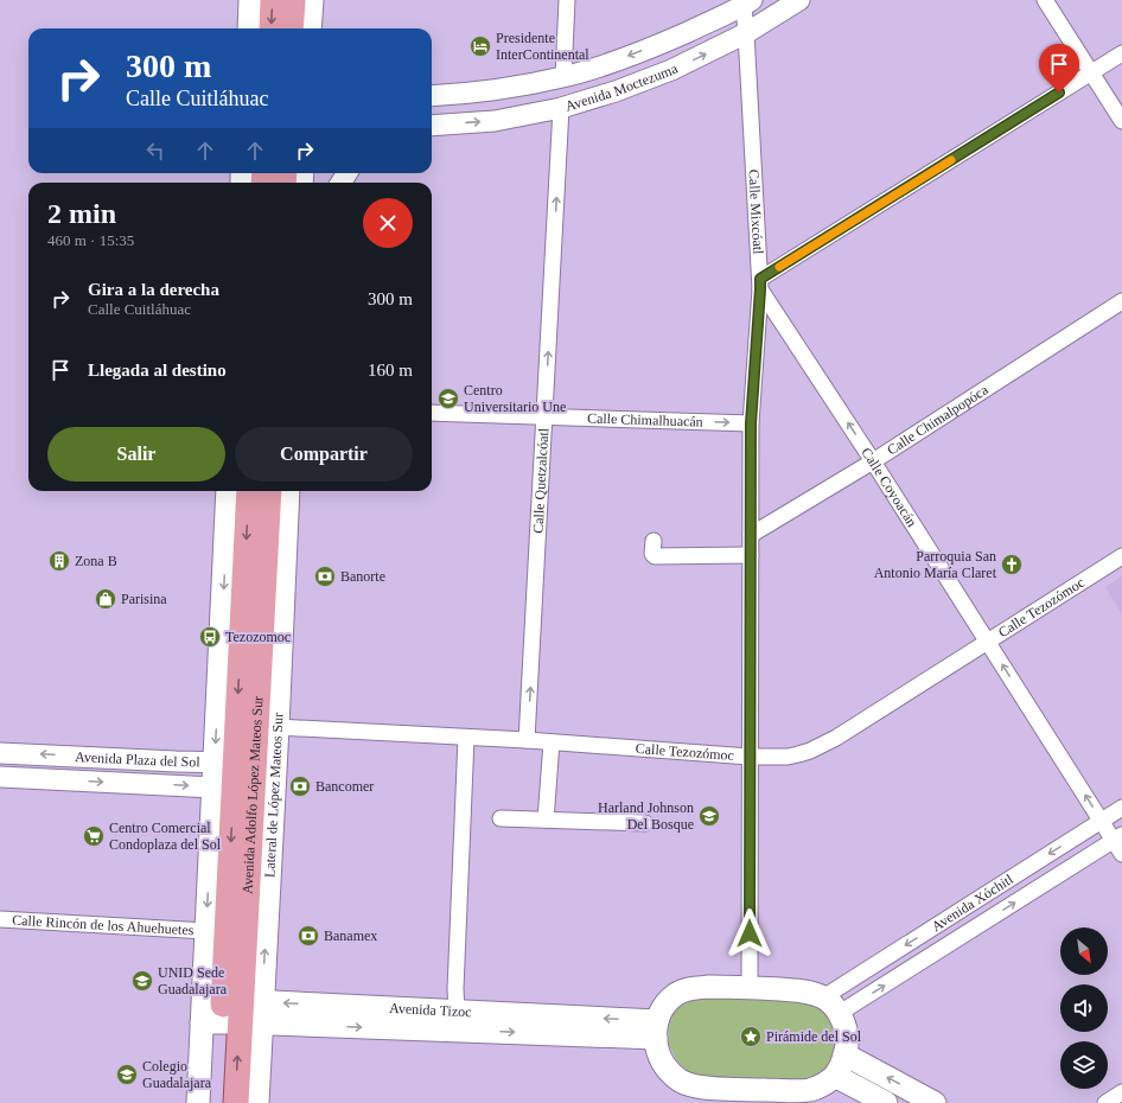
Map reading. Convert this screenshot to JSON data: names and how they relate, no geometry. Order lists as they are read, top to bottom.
{
  "streets": {
    "main road": ["Avenida Adolfo López Mateos Sur", "Lateral de López Mateos Sur", "Avenida Tizoc"],
    "street": [
      "Avenida Moctezuma",
      "Calle Mixcóatl",
      "Calle Chimalhuacán",
      "Calle Chimalpopóca",
      "Calle Quetzalcóatl",
      "Calle Coyoacán",
      "Calle Tezozómoc",
      "Avenida Plaza del Sol",
      "Avenida Xóchitl",
      "Calle Rincón de los Ahuehuetes"
    ]
  },
  "crossings": [
    ["Avenida Moctezuma", "Calle Mixcóatl"],
    ["Avenida Moctezuma", "Calle Quetzalcóatl"],
    ["Calle Mixcóatl", "Calle Chimalhuacán"],
    ["Calle Mixcóatl", "Calle Chimalpopóca"],
    ["Calle Mixcóatl", "Calle Coyoacán"],
    ["Calle Mixcóatl", "Calle Tezozómoc"],
    ["Calle Mixcóatl", "Avenida Xóchitl"],
    ["Calle Mixcóatl", "Avenida Tizoc"],
    ["Calle Chimalhuacán", "Calle Quetzalcóatl"],
    ["Calle Chimalpopóca", "Calle Coyoacán"],
    ["Calle Quetzalcóatl", "Calle Tezozómoc"],
    ["Calle Coyoacán", "Calle Tezozómoc"],
    ["Calle Coyoacán", "Avenida Xóchitl"],
    ["Calle Tezozómoc", "Lateral de López Mateos Sur"],
    ["Avenida Plaza del Sol", "Avenida Adolfo López Mateos Sur"],
    ["Avenida Plaza del Sol", "Lateral de López Mateos Sur"],
    ["Avenida Adolfo López Mateos Sur", "Lateral de López Mateos Sur"],
    ["Avenida Adolfo López Mateos Sur", "Avenida Tizoc"],
    ["Lateral de López Mateos Sur", "Calle Rincón de los Ahuehuetes"],
    ["Lateral de López Mateos Sur", "Avenida Tizoc"],
    ["Avenida Xóchitl", "Avenida Tizoc"]
  ],
  "one_way": ["Calle Chimalhuacán", "Calle Quetzalcóatl", "Calle Coyoacán"],
  "places": {
    "hotel": ["Presidente InterContinental"],
    "school or university": [
      "Centro Universitario Une",
      "Harland Johnson Del Bosque",
      "UNID Sede Guadalajara",
      "Colegio Guadalajara"
    ],
    "building": ["Zona B"],
    "church": ["Parroquia San Antonio María Claret"],
    "bank": ["Banorte", "Bancomer", "Banamex"],
    "shop": ["Parisina"],
    "bus stop": ["Tezozomoc"],
    "supermarket": ["Centro Comercial Condoplaza del Sol"],
    "place": ["Pirámide del Sol"]
  },
  "north": "bottom right",
  "page": {
    "turn": ["300 m", "Calle Cuitláhuac"],
    "heading": ["2 min", "460 m · 15:35"],
    "list": [
      {
        "name": "Gira a la derecha",
        "note": "Calle Cuitláhuac",
        "value": "300 m"
      },
      {
        "name": "Llegada al destino",
        "value": "160 m"
      }
    ],
    "buttons": ["Salir", "Compartir"]
  }
}
